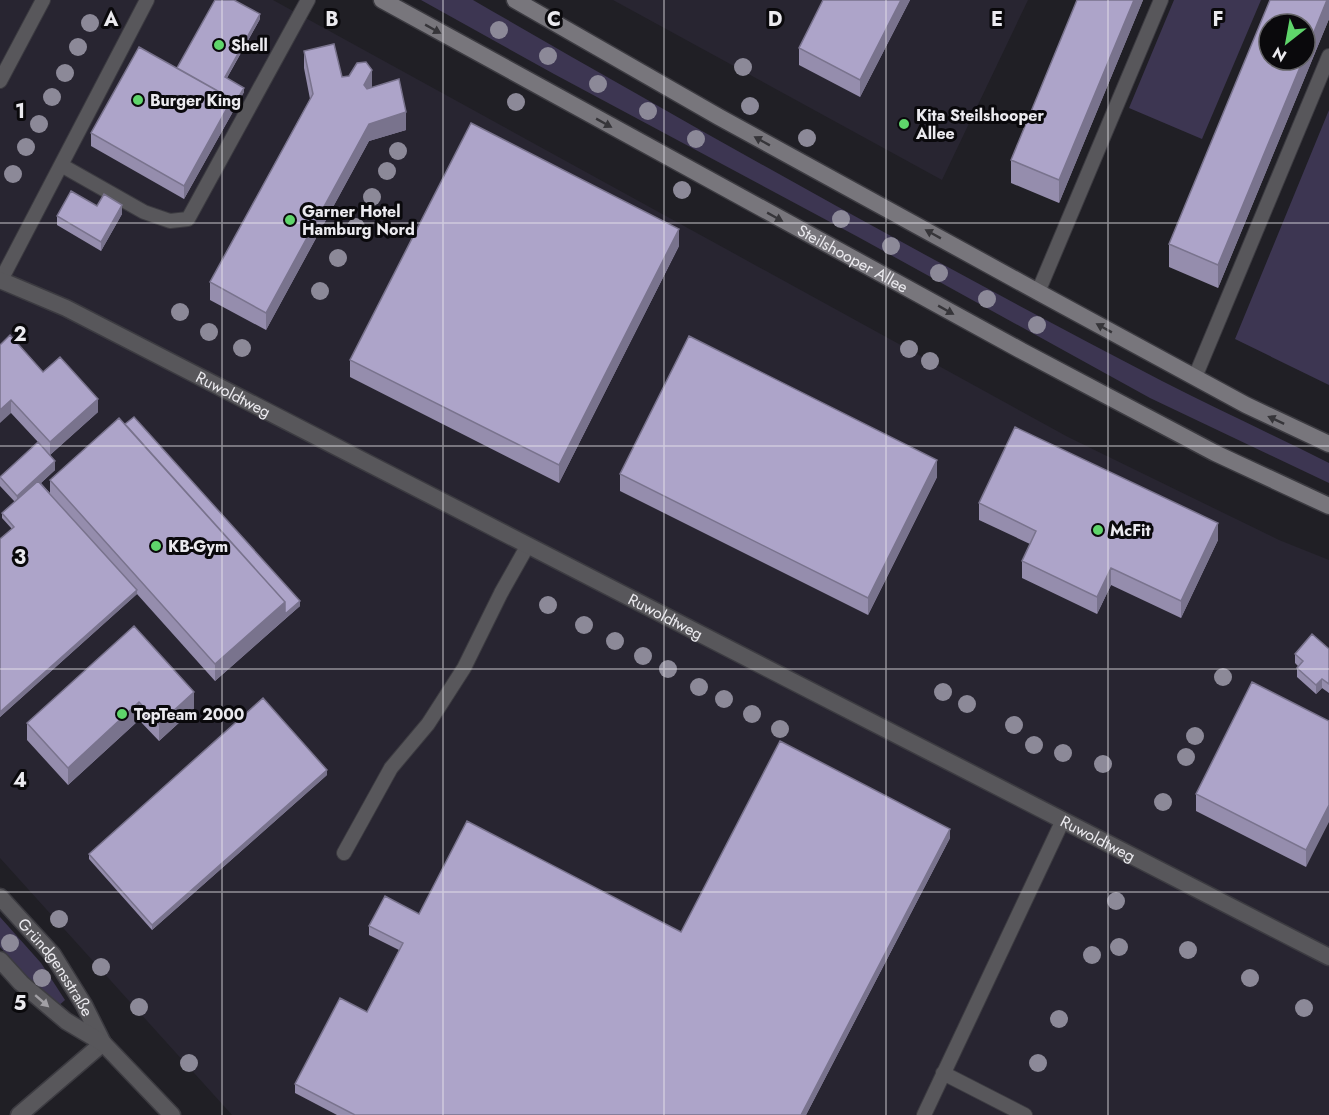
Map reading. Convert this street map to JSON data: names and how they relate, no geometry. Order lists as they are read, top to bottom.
{
  "streets": {
    "main road": ["Steilshooper Allee"],
    "street": ["Ruwoldtweg", "Gründgensstraße"]
  },
  "places": [
    "Shell",
    "Burger King",
    "Kita Steilshooper Allee",
    "Garner Hotel Hamburg Nord",
    "McFit",
    "KB-Gym",
    "TopTeam 2000"
  ],
  "north": "bottom left",
  "grid": {
    "columns": [
      "A",
      "B",
      "C",
      "D",
      "E",
      "F"
    ],
    "rows": [
      "1",
      "2",
      "3",
      "4",
      "5"
    ]
  }
}
